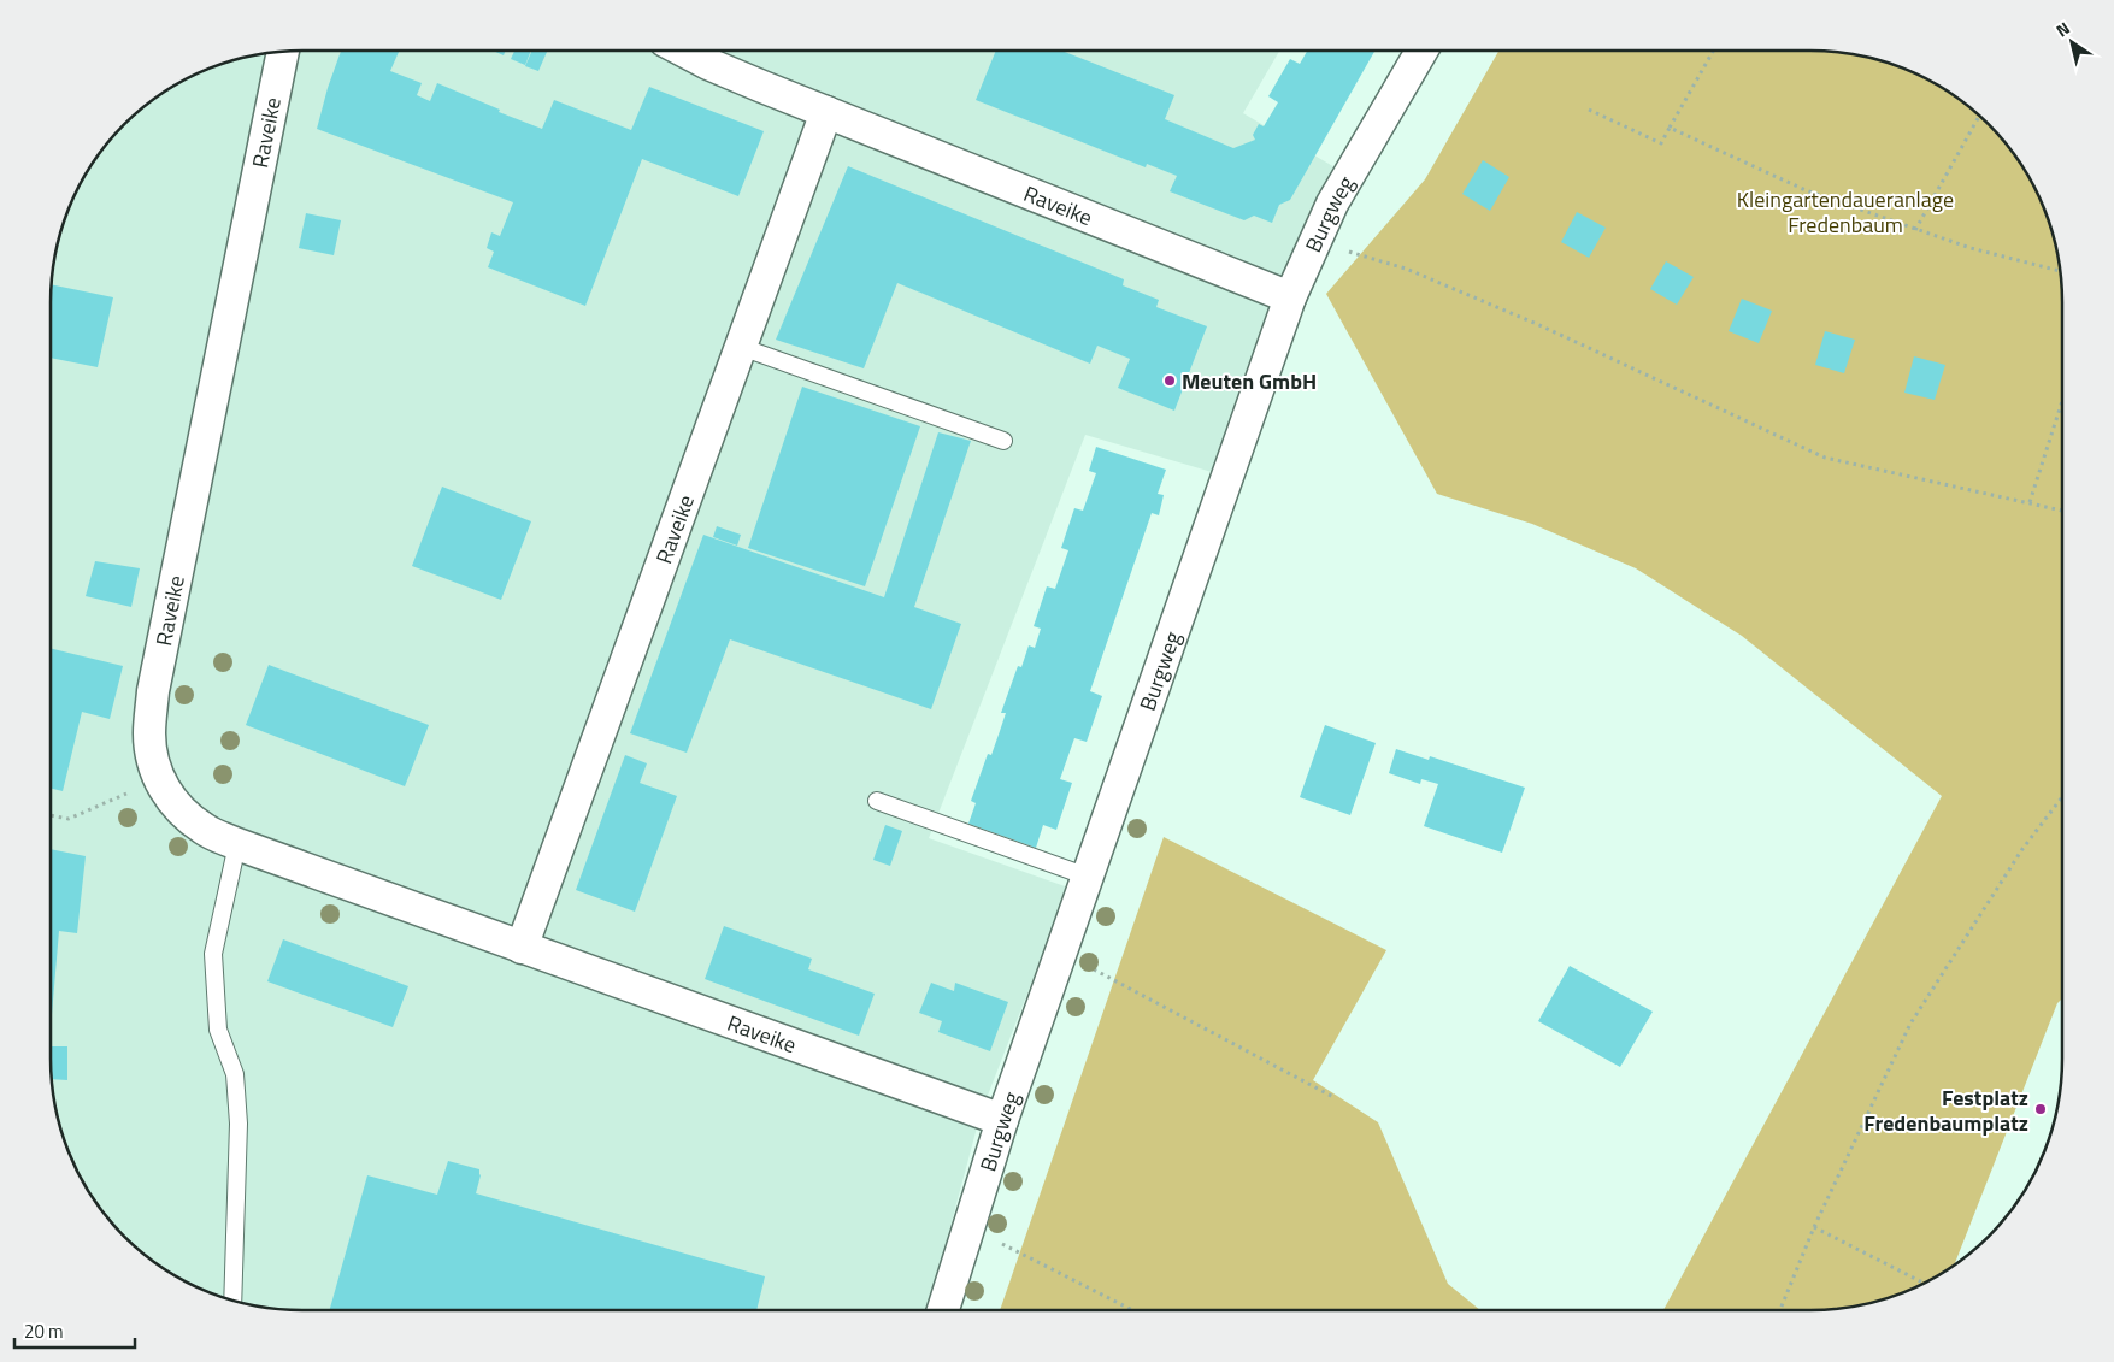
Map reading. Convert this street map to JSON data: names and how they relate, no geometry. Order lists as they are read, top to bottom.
{
  "streets": {
    "street": ["Raveike", "Burgweg"]
  },
  "crossings": [
    ["Raveike", "Burgweg"]
  ],
  "parks": ["Kleingartendaueranlage Fredenbaum"],
  "places": ["Meuten GmbH", "Festplatz Fredenbaumplatz"],
  "scale_bar": "20 m",
  "north": "top left"
}
